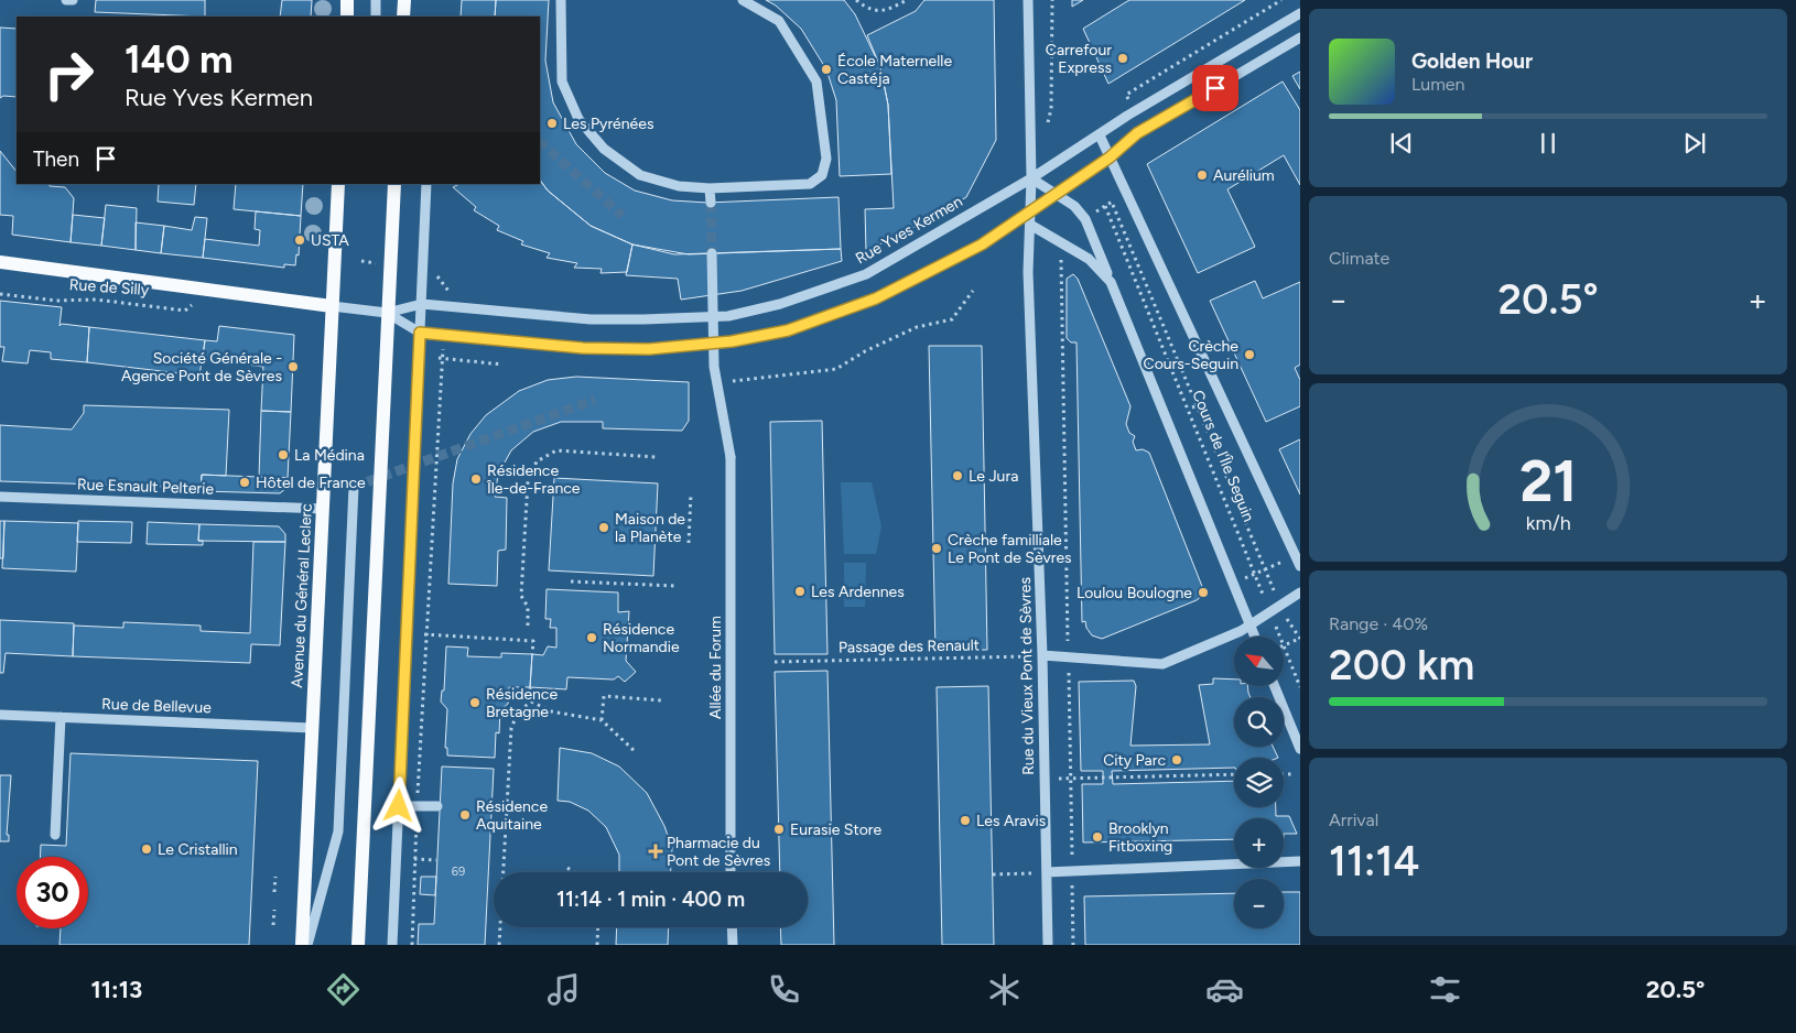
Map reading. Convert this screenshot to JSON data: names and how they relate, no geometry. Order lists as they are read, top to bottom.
{
  "streets": {
    "main road": ["Rue de Silly", "Avenue du Général Leclerc"],
    "street": [
      "Rue Yves Kermen",
      "Cours de l'Île Seguin",
      "Rue Esnault Pelterie",
      "Allée du Forum",
      "Rue du Vieux Pont de Sèvres",
      "Rue de Bellevue"
    ],
    "path": ["Passage des Renault"]
  },
  "crossings": [
    ["Rue Yves Kermen", "Rue de Silly"],
    ["Rue Yves Kermen", "Cours de l'Île Seguin"],
    ["Rue Yves Kermen", "Rue du Vieux Pont de Sèvres"],
    ["Rue de Silly", "Avenue du Général Leclerc"],
    ["Rue Esnault Pelterie", "Avenue du Général Leclerc"],
    ["Avenue du Général Leclerc", "Rue de Bellevue"],
    ["Passage des Renault", "Rue du Vieux Pont de Sèvres"]
  ],
  "places": {
    "other": [
      "Carrefour Express",
      "École Maternelle Castéja",
      "Les Pyrénées",
      "Aurélium",
      "USTA",
      "Crèche Cours-Seguin",
      "Société Générale - Agence Pont de Sèvres",
      "La Médina",
      "Le Jura",
      "Résidence Île-de-France",
      "Hôtel de France",
      "Maison de la Planète",
      "Crèche familliale Le Pont de Sèvres",
      "Les Ardennes",
      "Loulou Boulogne",
      "Résidence Normandie",
      "Résidence Bretagne",
      "City Parc",
      "Résidence Aquitaine",
      "Les Aravis",
      "Eurasie Store",
      "Brooklyn Fitboxing",
      "Le Cristallin"
    ],
    "health": ["Pharmacie du Pont de Sèvres"]
  },
  "house_numbers": ["69"],
  "north": "top left",
  "page": {
    "turn": ["140 m", "Rue Yves Kermen"],
    "song": ["Golden Hour", "Lumen"],
    "then": "Then",
    "tile": [
      "Climate",
      ["Range · 40%", "200 km"],
      ["Arrival", "11:14"]
    ],
    "heat": ["−", "20.5°", "+"],
    "map_buttons": ["+", "−"],
    "limit": "30",
    "trip": "11:14 · 1 min · 400 m",
    "tabs": ["11:13", "20.5°"],
    "gauge": ["21", "km/h"]
  }
}
